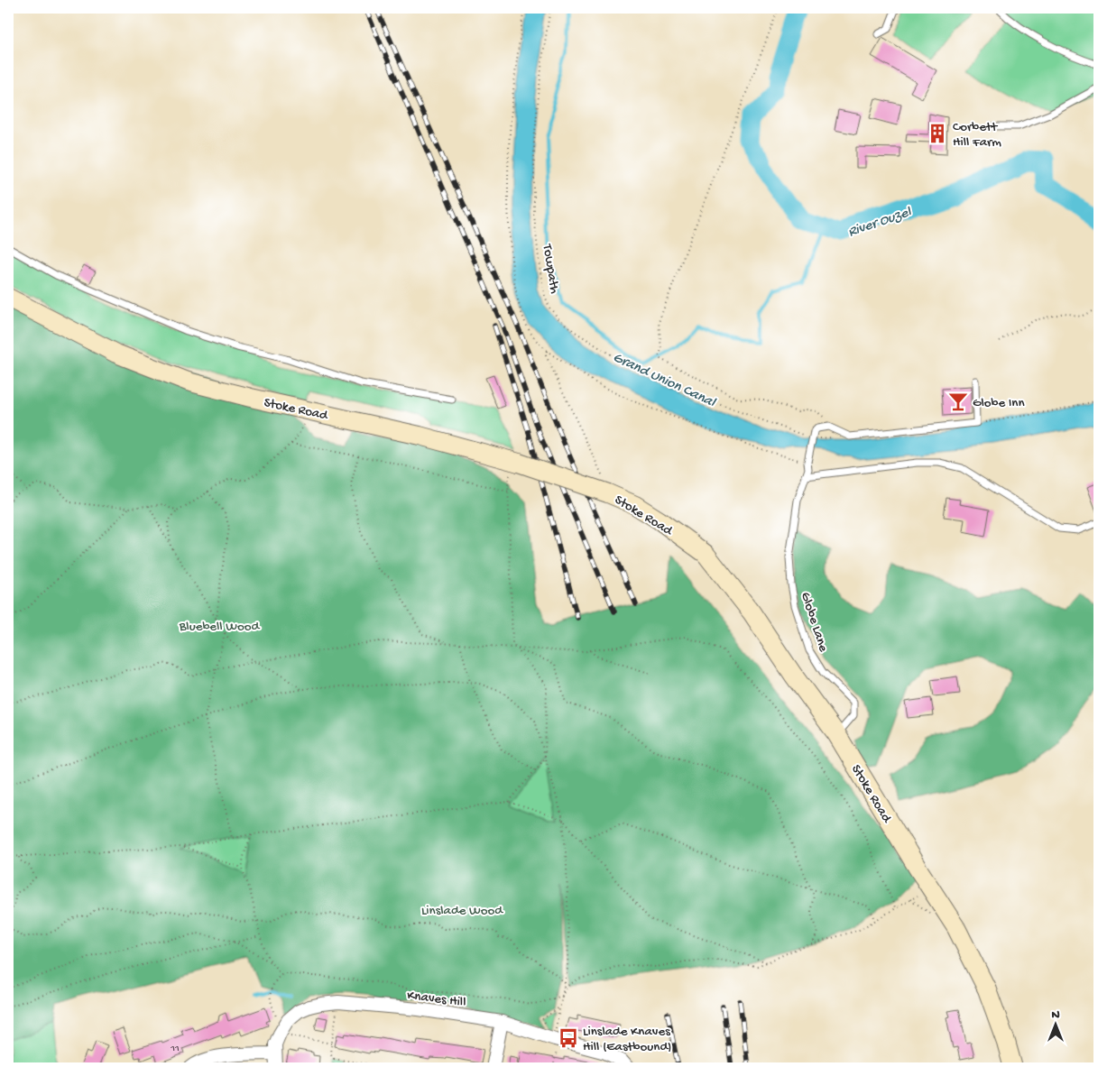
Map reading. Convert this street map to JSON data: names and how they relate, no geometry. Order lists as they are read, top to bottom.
{
  "streets": {
    "street": ["Stoke Road", "Knaves Hill"],
    "lane": ["Globe Lane"],
    "path": ["Towpath"]
  },
  "crossings": [
    ["Stoke Road", "Globe Lane"]
  ],
  "water": ["River Ouzel", "Grand Union Canal"],
  "parks": ["Bluebell Wood", "Linslade Wood"],
  "places": {
    "building": ["Corbett Hill Farm"],
    "bar": ["Globe Inn"],
    "bus stop": ["Linslade Knaves Hill (Eastbound)"]
  },
  "house_numbers": ["11"],
  "north": "top"
}
